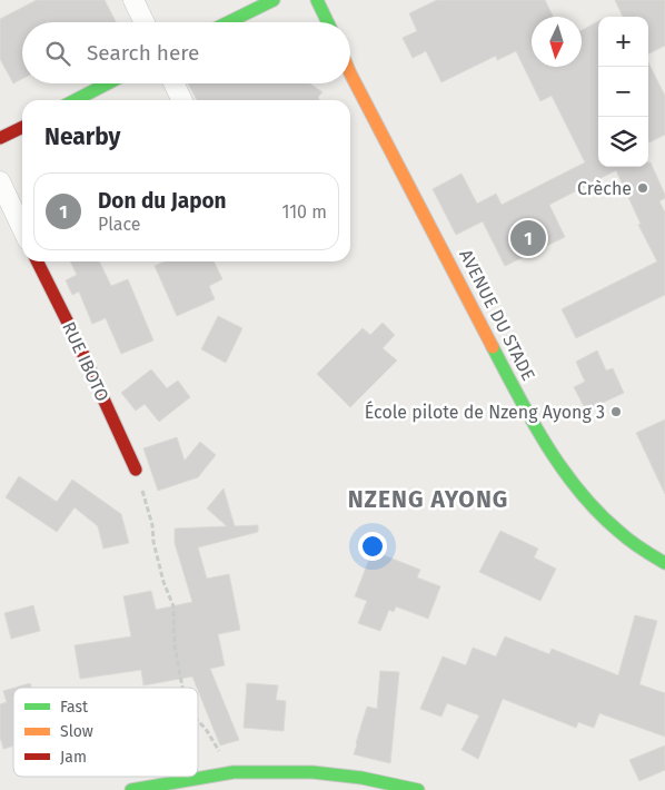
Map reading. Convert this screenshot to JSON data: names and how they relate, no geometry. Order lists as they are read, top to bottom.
{
  "streets": {
    "main road": ["AVENUE DU STADE", "RUE IBOTO"]
  },
  "districts": ["NZENG AYONG"],
  "places": ["Crèche", "École pilote de Nzeng Ayong 3"],
  "legend": ["Fast", "Slow", "Jam"],
  "north": "bottom",
  "page": {
    "map_buttons": ["+", "−"],
    "search": "Search here",
    "heading": "Nearby",
    "list": [
      {
        "mark": "1",
        "name": "Don du Japon",
        "note": "Place",
        "value": "110 m"
      }
    ],
    "pins": "1"
  }
}
